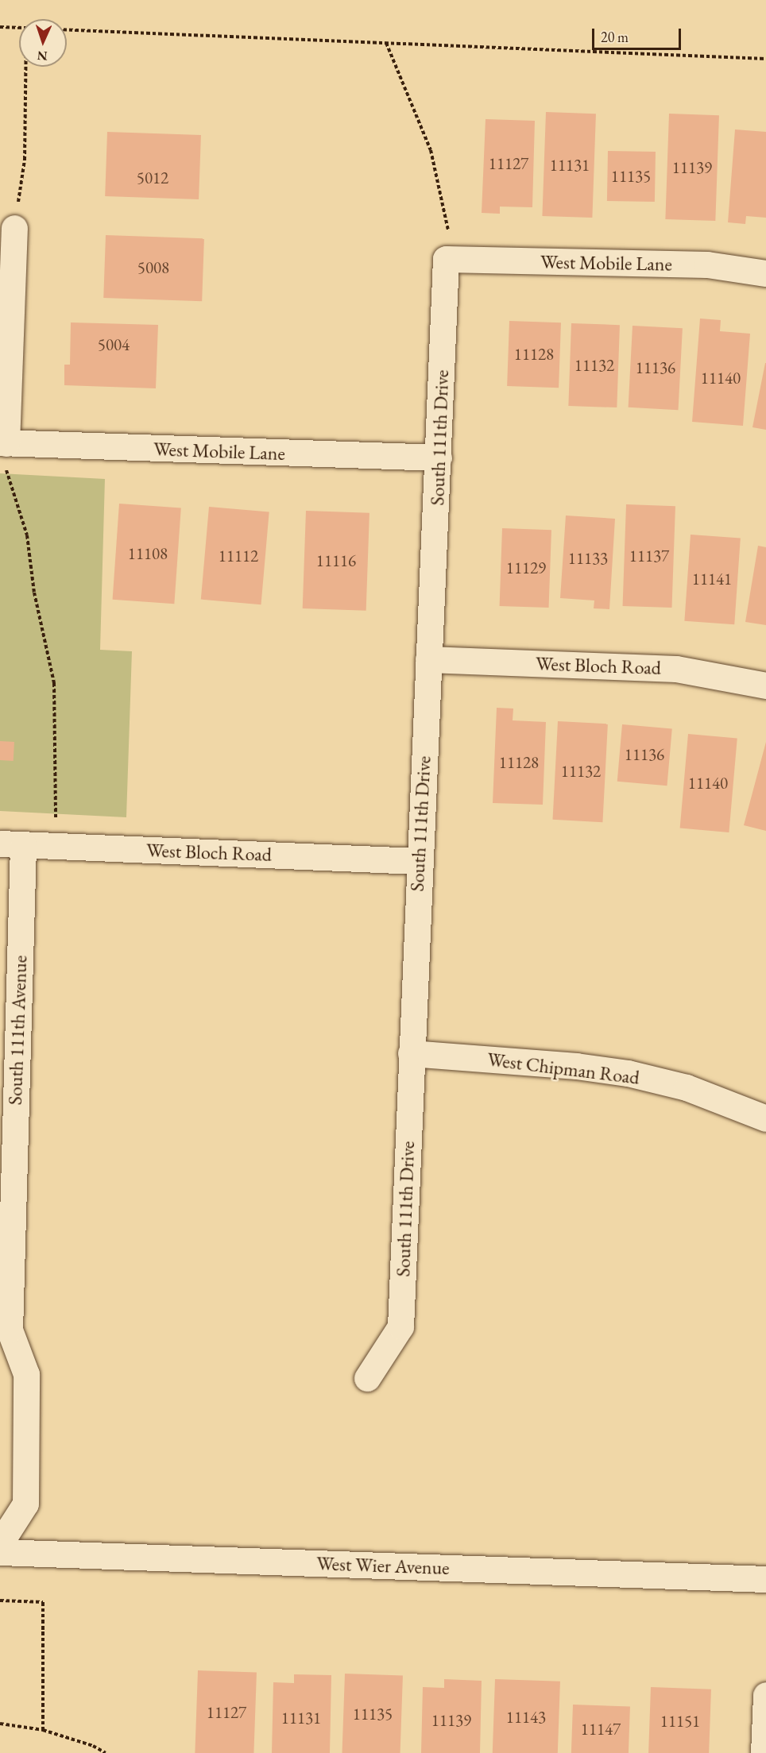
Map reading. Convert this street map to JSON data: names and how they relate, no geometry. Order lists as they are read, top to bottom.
{
  "streets": {
    "street": [
      "West Mobile Lane",
      "South 111th Drive",
      "West Bloch Road",
      "South 111th Avenue",
      "West Chipman Road",
      "West Wier Avenue"
    ]
  },
  "crossings": [
    ["West Mobile Lane", "South 111th Drive"],
    ["South 111th Drive", "West Bloch Road"],
    ["South 111th Drive", "West Chipman Road"],
    ["West Bloch Road", "South 111th Avenue"]
  ],
  "house_numbers": [
    "11127",
    "11131",
    "11139",
    "11135",
    "5012",
    "5008",
    "5004",
    "11128",
    "11132",
    "11136",
    "11140",
    "11108",
    "11112",
    "11137",
    "11133",
    "11116",
    "11129",
    "11141",
    "11136",
    "11128",
    "11132",
    "11140",
    "11127",
    "11135",
    "11143",
    "11131",
    "11139",
    "11151",
    "11147"
  ],
  "scale_bar": "20 m",
  "north": "bottom"
}
